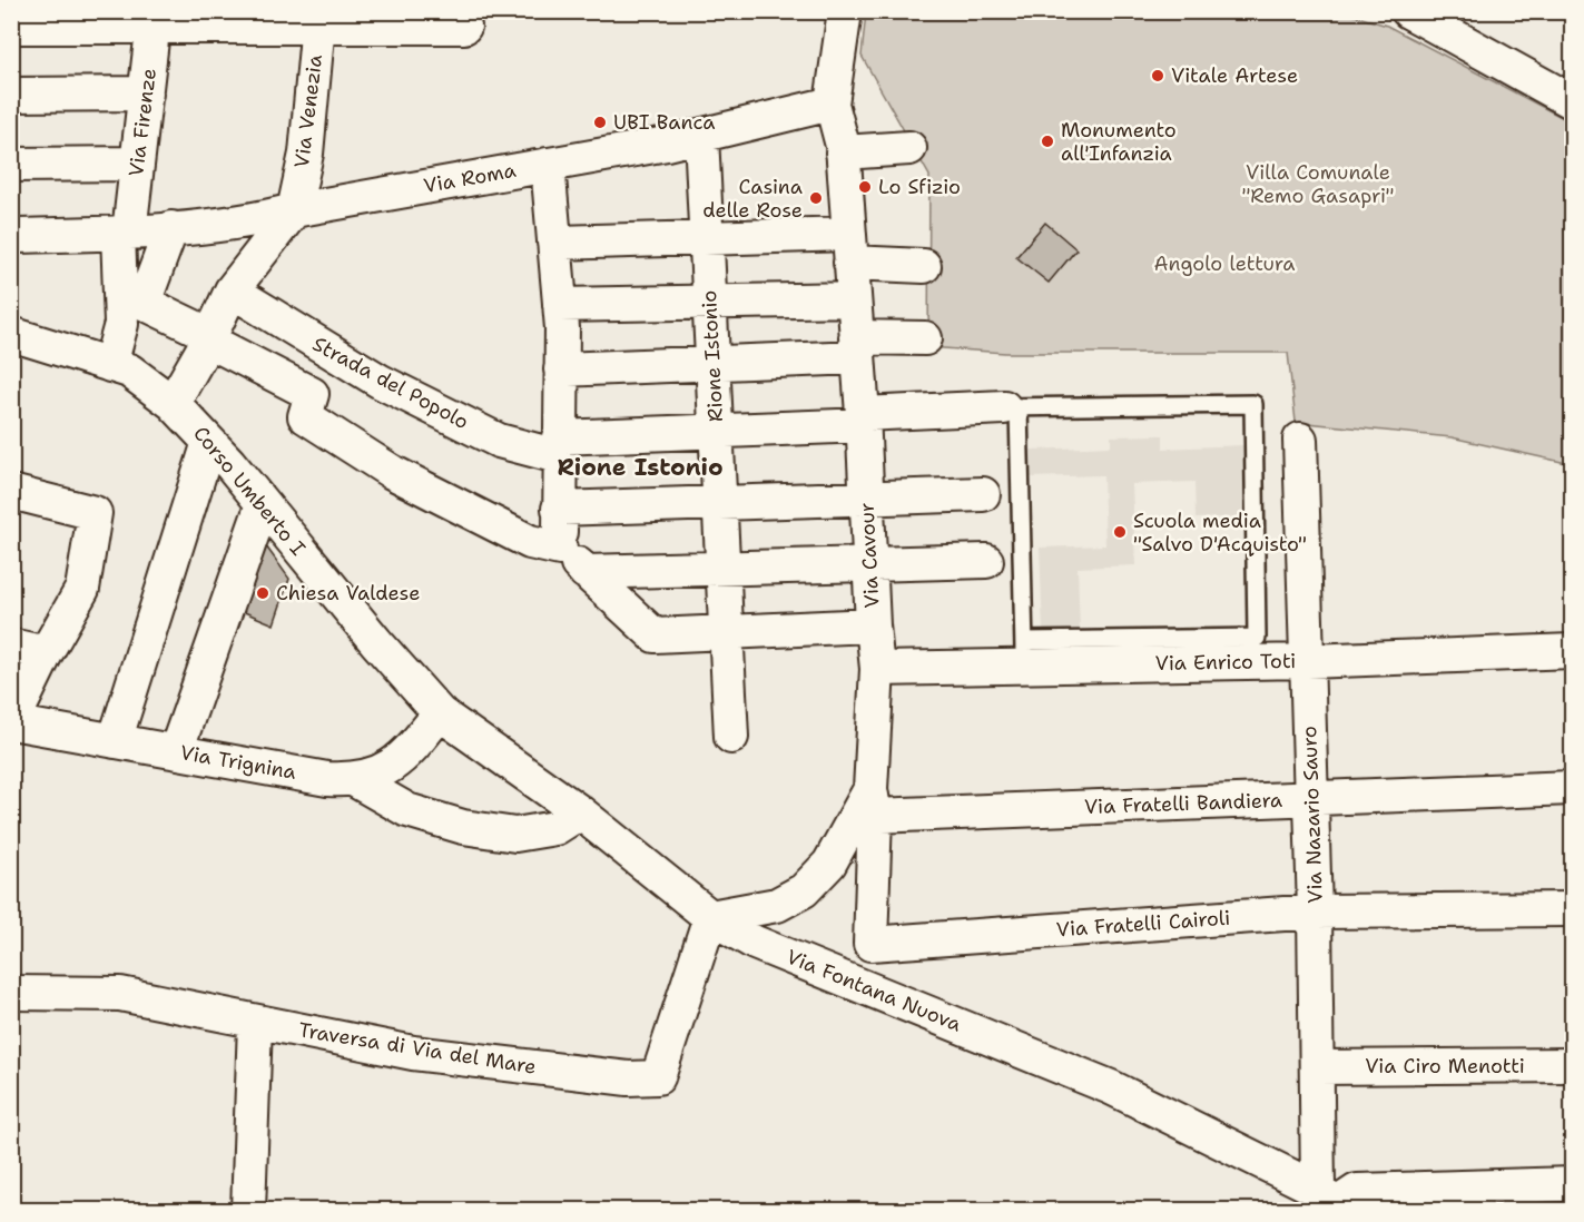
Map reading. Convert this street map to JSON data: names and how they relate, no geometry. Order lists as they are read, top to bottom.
{
  "streets": {
    "street": [
      "Via Venezia",
      "Via Firenze",
      "Via Roma",
      "Rione Istonio",
      "Strada del Popolo",
      "Corso Umberto I",
      "Via Cavour",
      "Via Enrico Toti",
      "Via Trignina",
      "Via Fratelli Bandiera",
      "Via Nazario Sauro",
      "Via Fratelli Cairoli",
      "Via Fontana Nuova",
      "Traversa di Via del Mare",
      "Via Ciro Menotti"
    ]
  },
  "crossings": [
    ["Via Venezia", "Via Roma"],
    ["Via Firenze", "Via Roma"],
    ["Via Roma", "Rione Istonio"],
    ["Via Roma", "Via Cavour"],
    ["Rione Istonio", "Strada del Popolo"],
    ["Strada del Popolo", "Via Cavour"],
    ["Corso Umberto I", "Via Trignina"],
    ["Corso Umberto I", "Via Fontana Nuova"],
    ["Via Cavour", "Via Enrico Toti"],
    ["Via Cavour", "Via Fratelli Bandiera"],
    ["Via Cavour", "Via Fratelli Cairoli"],
    ["Via Cavour", "Via Fontana Nuova"],
    ["Via Cavour", "Traversa di Via del Mare"],
    ["Via Enrico Toti", "Via Nazario Sauro"],
    ["Via Trignina", "Via Fontana Nuova"],
    ["Via Fratelli Bandiera", "Via Nazario Sauro"],
    ["Via Fratelli Bandiera", "Via Fratelli Cairoli"],
    ["Via Nazario Sauro", "Via Fratelli Cairoli"],
    ["Via Nazario Sauro", "Via Fontana Nuova"],
    ["Via Nazario Sauro", "Via Ciro Menotti"],
    ["Via Fontana Nuova", "Traversa di Via del Mare"]
  ],
  "districts": ["Rione Istonio"],
  "parks": ["Villa Comunale \"Remo Gasapri\"", "Angolo lettura"],
  "places": [
    "Vitale Artese",
    "UBI Banca",
    "Monumento all'Infanzia",
    "Lo Sfizio",
    "Casina delle Rose",
    "Scuola media \"Salvo D'Acquisto\"",
    "Chiesa Valdese"
  ]
}
